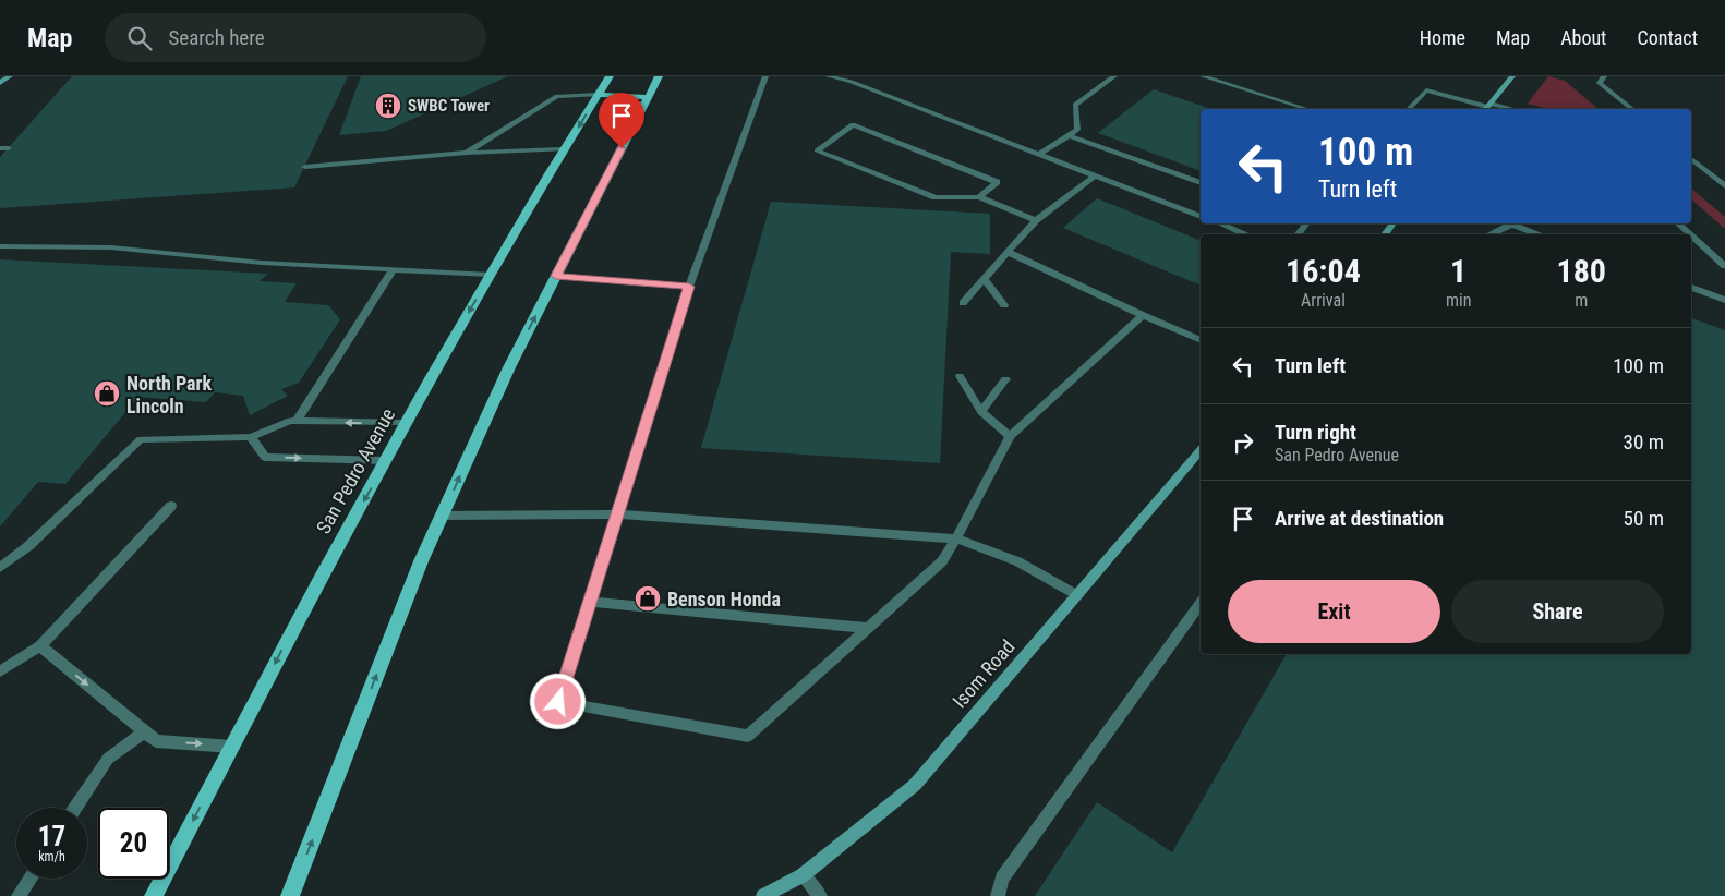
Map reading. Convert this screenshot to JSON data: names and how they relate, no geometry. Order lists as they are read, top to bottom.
{
  "streets": {
    "main road": ["San Pedro Avenue"],
    "street": ["Isom Road"]
  },
  "places": {
    "building": ["SWBC Tower"],
    "shop": ["North Park Lincoln", "Benson Honda"]
  },
  "page": {
    "header": "Map",
    "search": "Search here",
    "nav": [
      "Home",
      "Map",
      "About",
      "Contact"
    ],
    "turn": ["100 m", "Turn left"],
    "eta": [
      "16:04",
      "Arrival",
      "1",
      "min",
      "180",
      "m"
    ],
    "list": [
      {
        "name": "Turn left",
        "value": "100 m"
      },
      {
        "name": "Turn right",
        "note": "San Pedro Avenue",
        "value": "30 m"
      },
      {
        "name": "Arrive at destination",
        "value": "50 m"
      }
    ],
    "buttons": ["Exit", "Share"],
    "speed": "17 km/h",
    "limit": "20"
  }
}
